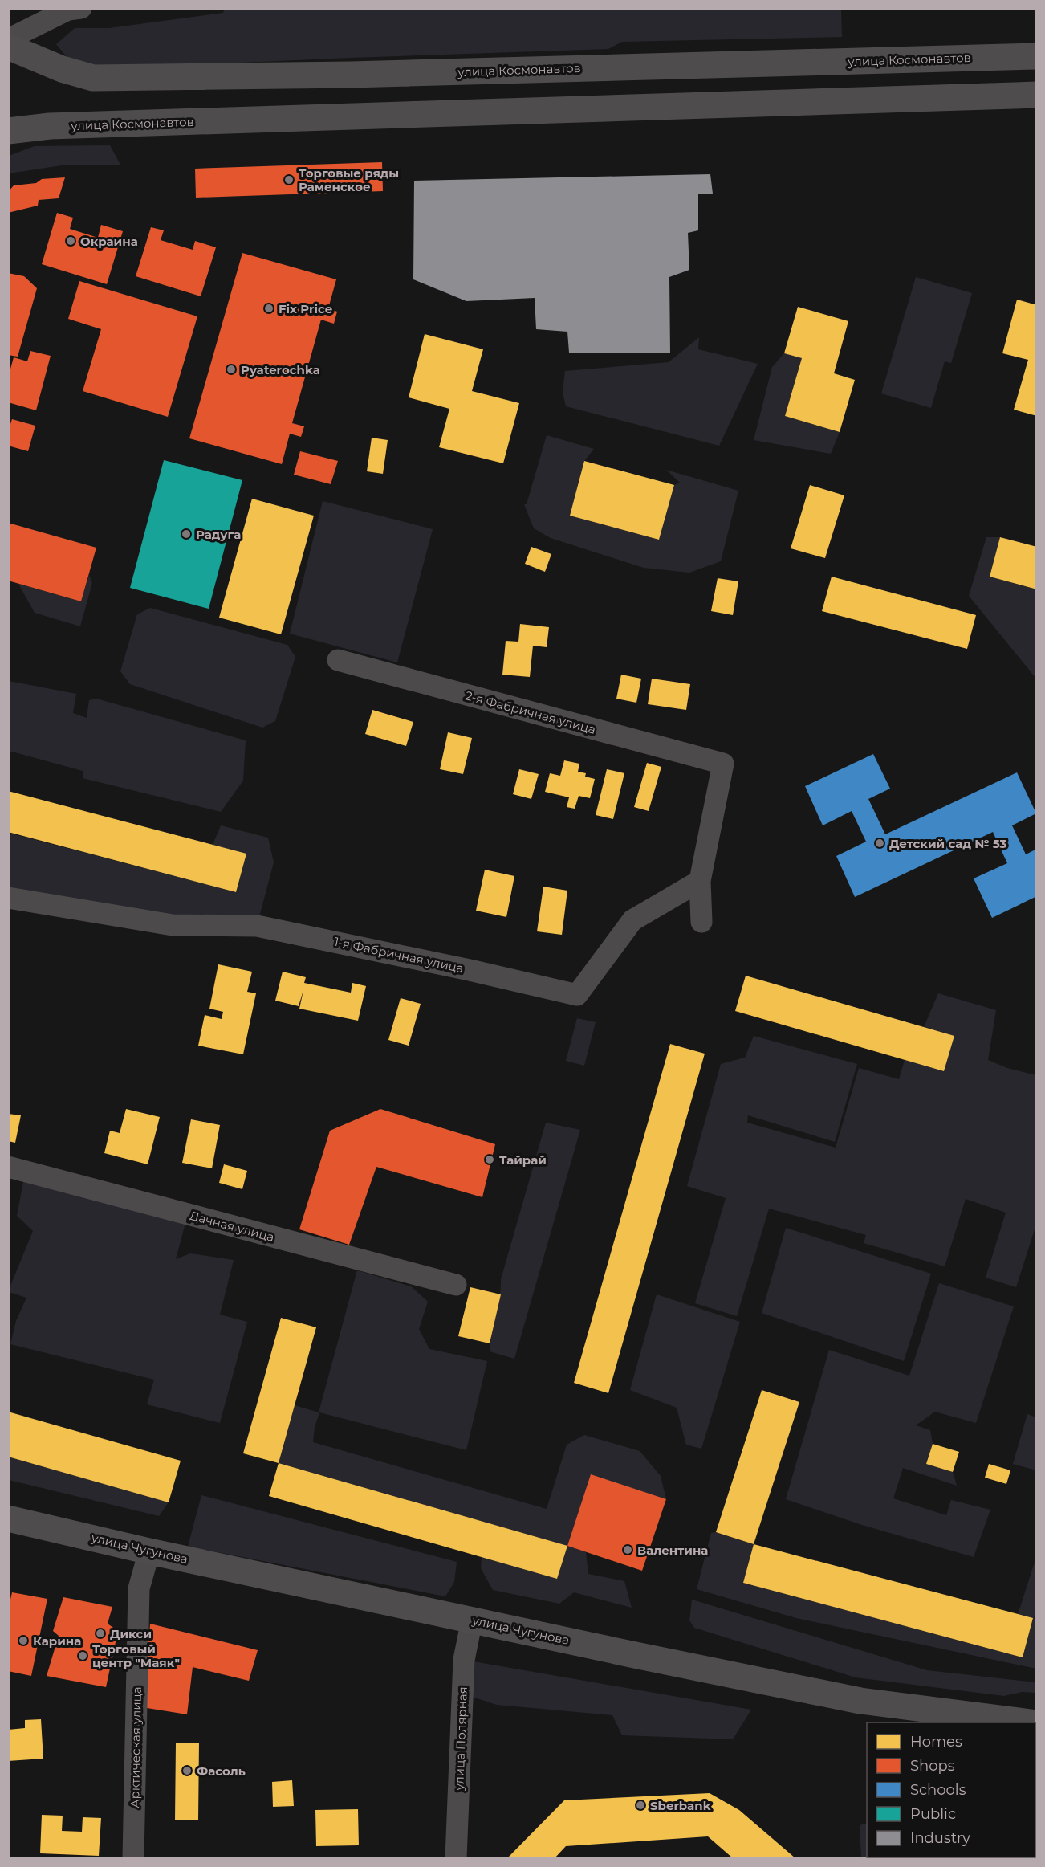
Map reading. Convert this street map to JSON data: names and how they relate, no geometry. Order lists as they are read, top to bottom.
{
  "streets": {
    "main road": ["улица Космонавтов", "улица Чугунова"],
    "street": [
      "2-я Фабричная улица",
      "1-я Фабричная улица",
      "Дачная улица",
      "улица Полярная",
      "Арктическая улица"
    ]
  },
  "crossings": [
    ["2-я Фабричная улица", "1-я Фабричная улица"],
    ["улица Чугунова", "улица Полярная"],
    ["улица Чугунова", "Арктическая улица"]
  ],
  "places": [
    "Торговые ряды Раменское",
    "Окраина",
    "Fix Price",
    "Pyaterochka",
    "Радуга",
    "Детский сад № 53",
    "Тайрай",
    "Валентина",
    "Дикси",
    "Карина",
    "Торговый центр \"Маяк\"",
    "Фасоль",
    "Sberbank"
  ],
  "legend": [
    "Homes",
    "Shops",
    "Schools",
    "Public",
    "Industry"
  ]
}
